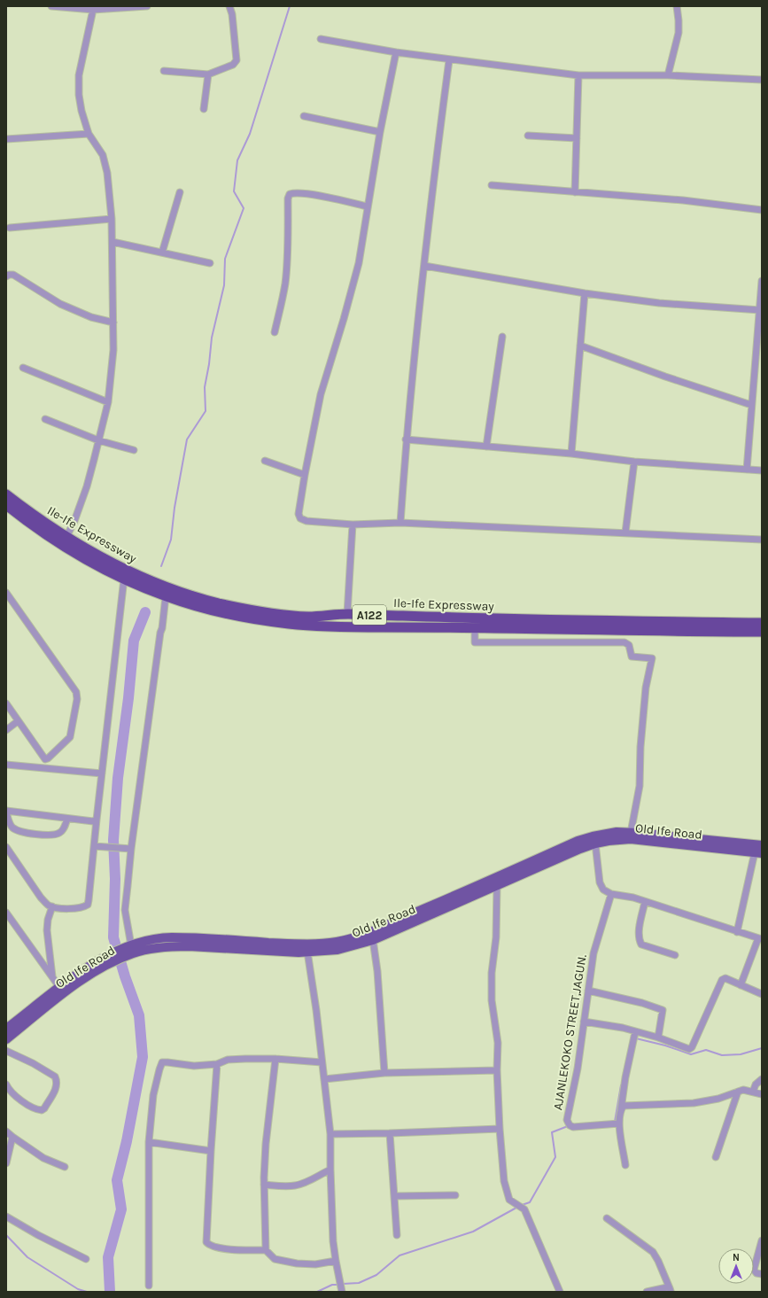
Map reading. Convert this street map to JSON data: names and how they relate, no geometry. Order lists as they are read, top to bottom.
{
  "streets": {
    "highway": ["Ile-Ife Expressway", "A122"],
    "main road": ["Old Ife Road"],
    "street": ["AJANLEKOKO STREET,JAGUN."]
  },
  "north": "top"
}
